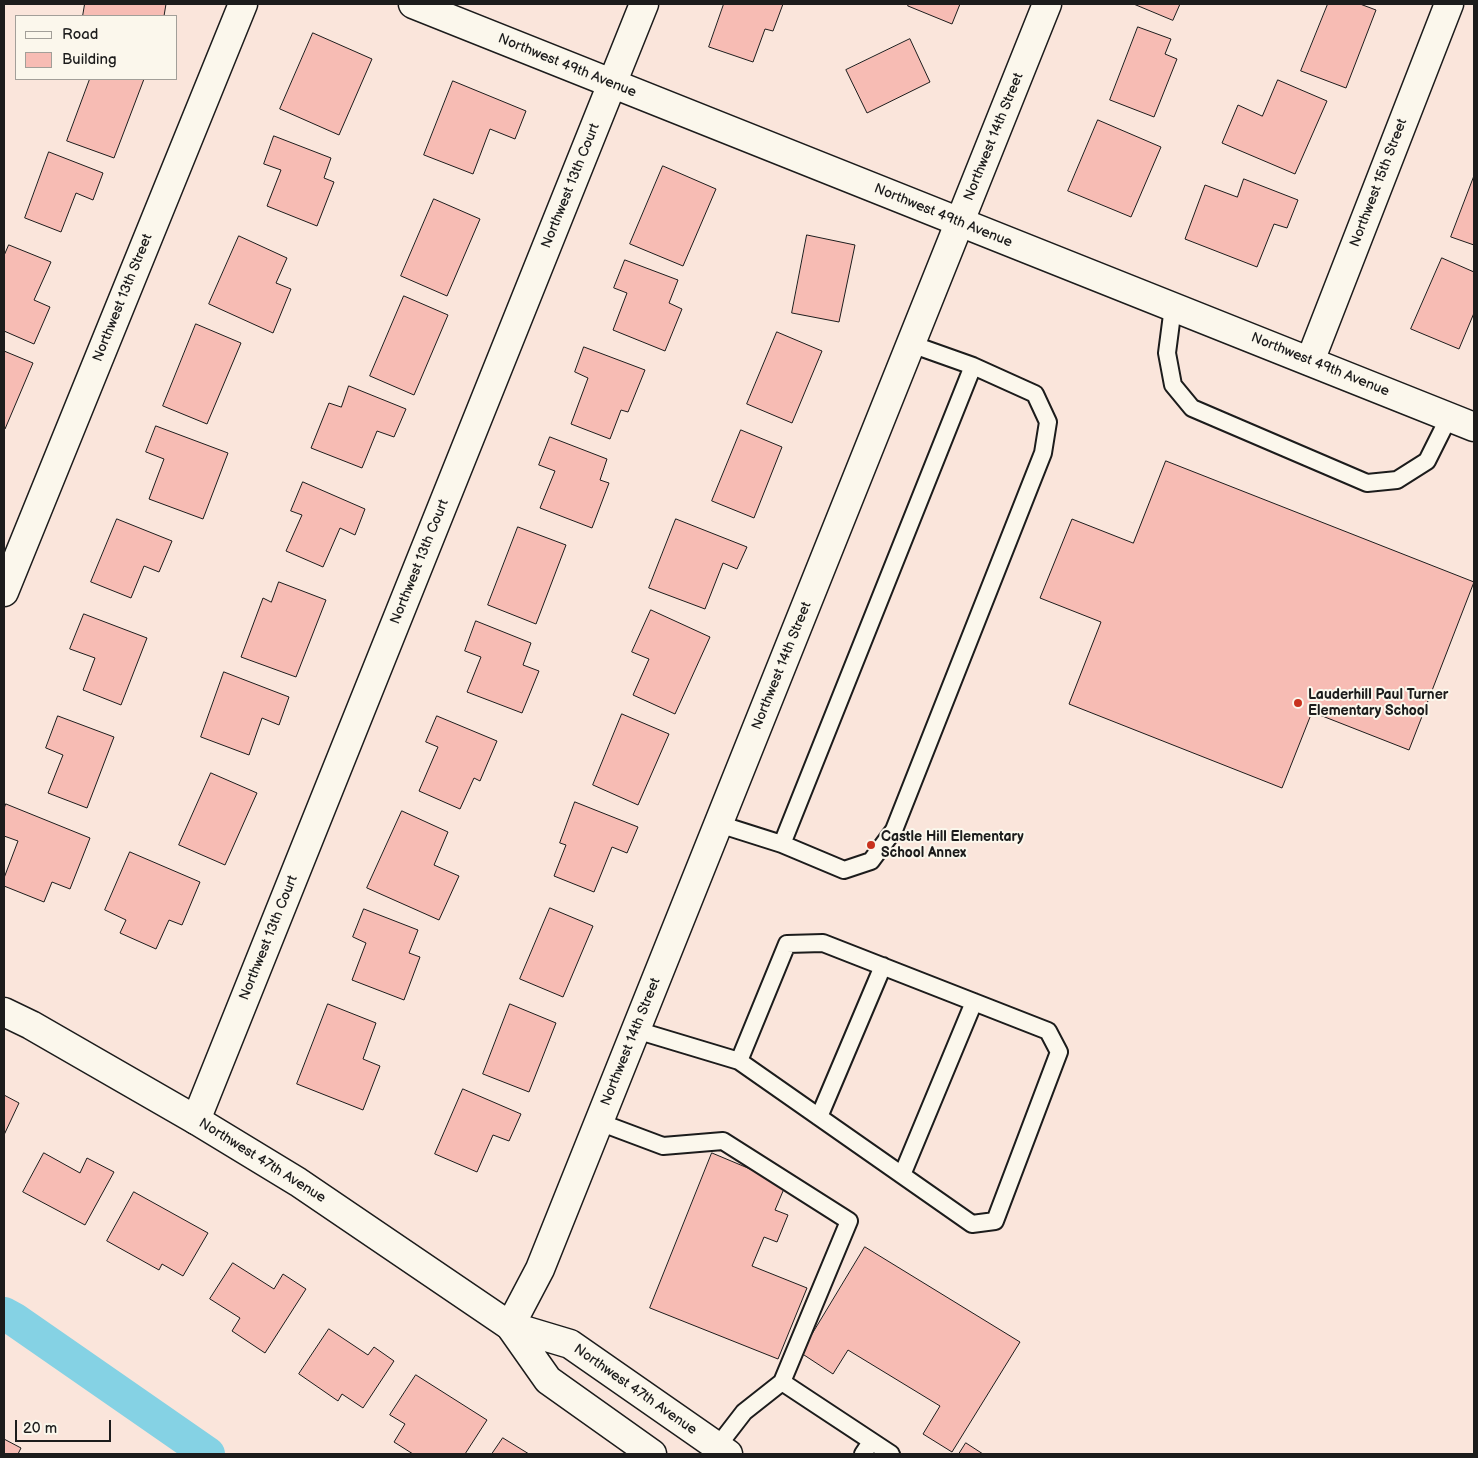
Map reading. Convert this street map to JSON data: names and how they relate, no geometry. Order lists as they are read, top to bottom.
{
  "streets": {
    "street": [
      "Northwest 49th Avenue",
      "Northwest 14th Street",
      "Northwest 15th Street",
      "Northwest 13th Court",
      "Northwest 13th Street",
      "Northwest 47th Avenue"
    ]
  },
  "crossings": [
    ["Northwest 49th Avenue", "Northwest 14th Street"],
    ["Northwest 49th Avenue", "Northwest 15th Street"],
    ["Northwest 49th Avenue", "Northwest 13th Court"],
    ["Northwest 14th Street", "Northwest 47th Avenue"],
    ["Northwest 13th Court", "Northwest 47th Avenue"]
  ],
  "places": ["Lauderhill Paul Turner Elementary School", "Castle Hill Elementary School Annex"],
  "legend": ["Road", "Building"],
  "scale_bar": "20 m"
}
